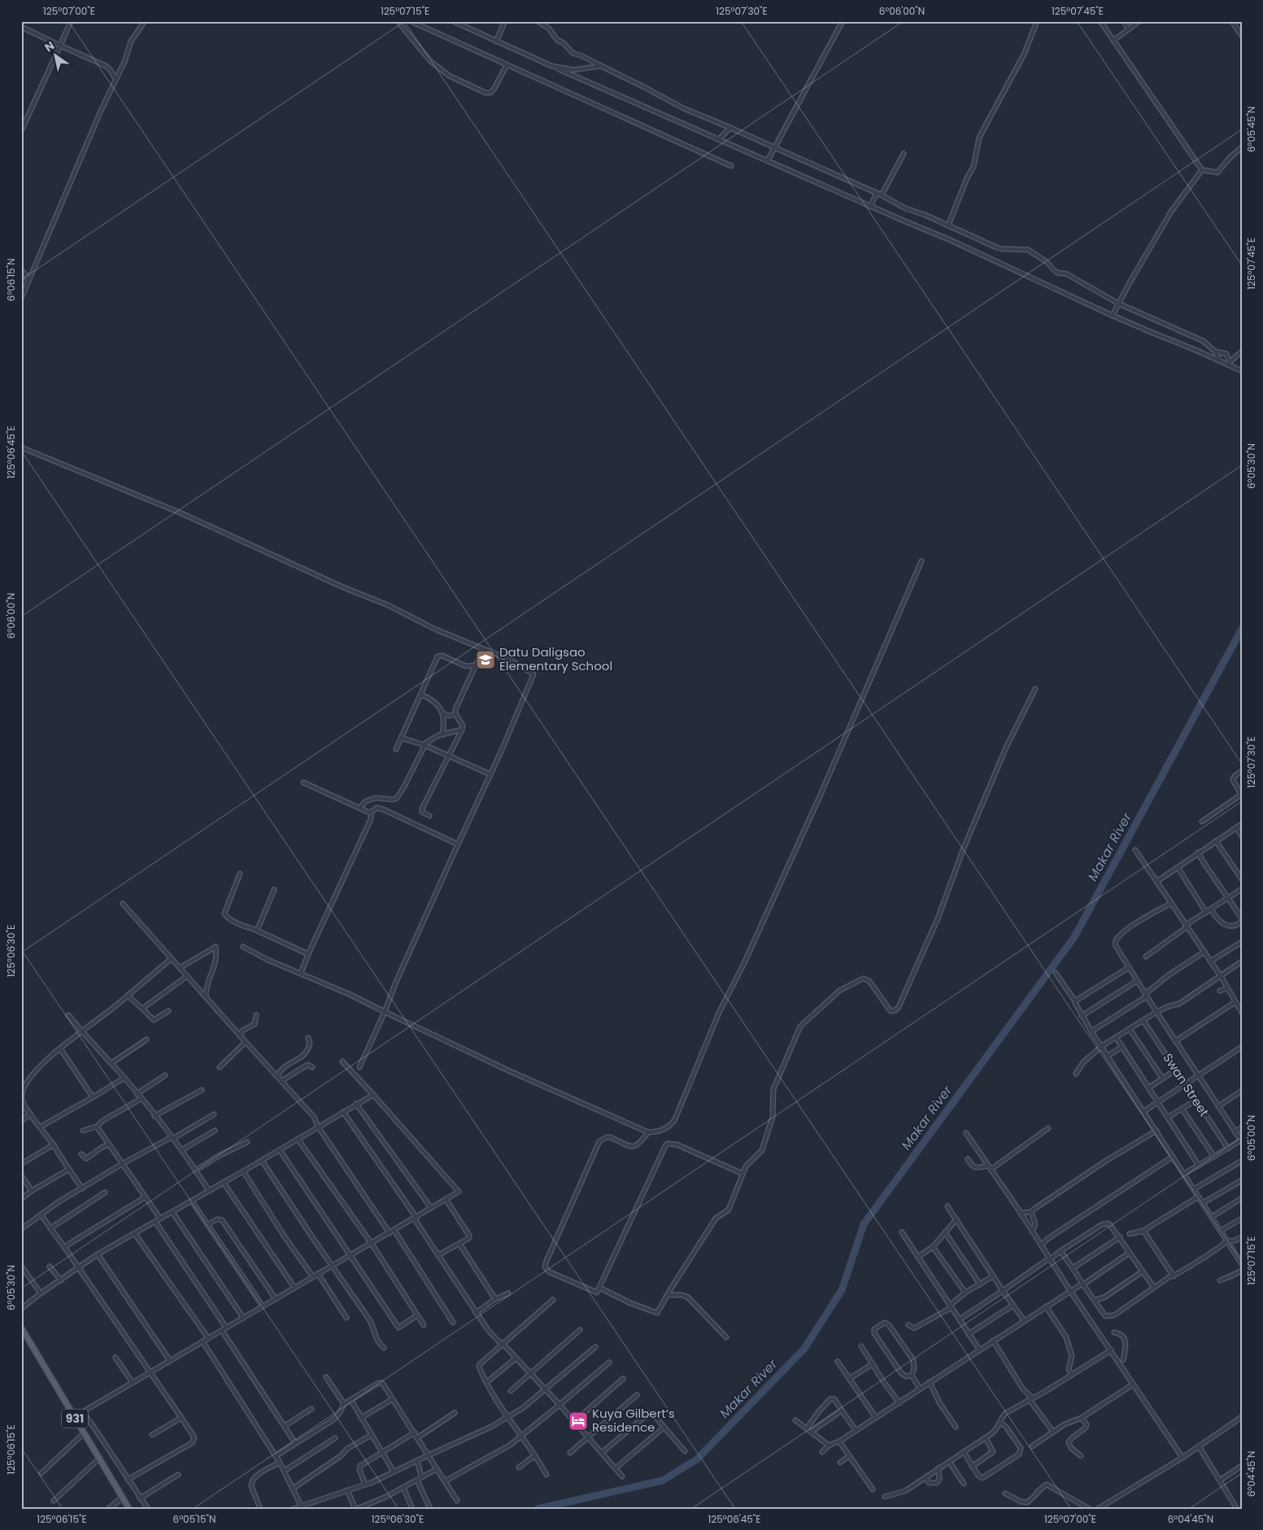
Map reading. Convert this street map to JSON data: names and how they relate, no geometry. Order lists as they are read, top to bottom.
{
  "streets": {
    "main road": ["931"],
    "street": ["Swan Street"]
  },
  "water": ["Makar River"],
  "places": {
    "school or university": ["Datu Daligsao Elementary School"],
    "hotel": ["Kuya Gilbert’s Residence"]
  },
  "north": "top left",
  "coordinates": [
    "125°07'00\"E",
    "125°07'15\"E",
    "125°07'30\"E",
    "6°06'00\"N",
    "125°07'45\"E",
    "6°05'45\"N",
    "6°06'15\"N",
    "125°06'45\"E",
    "6°05'30\"N",
    "125°06'30\"E",
    "6°05'00\"N",
    "125°06'15\"E",
    "6°04'45\"N",
    "6°05'15\"N"
  ]
}
